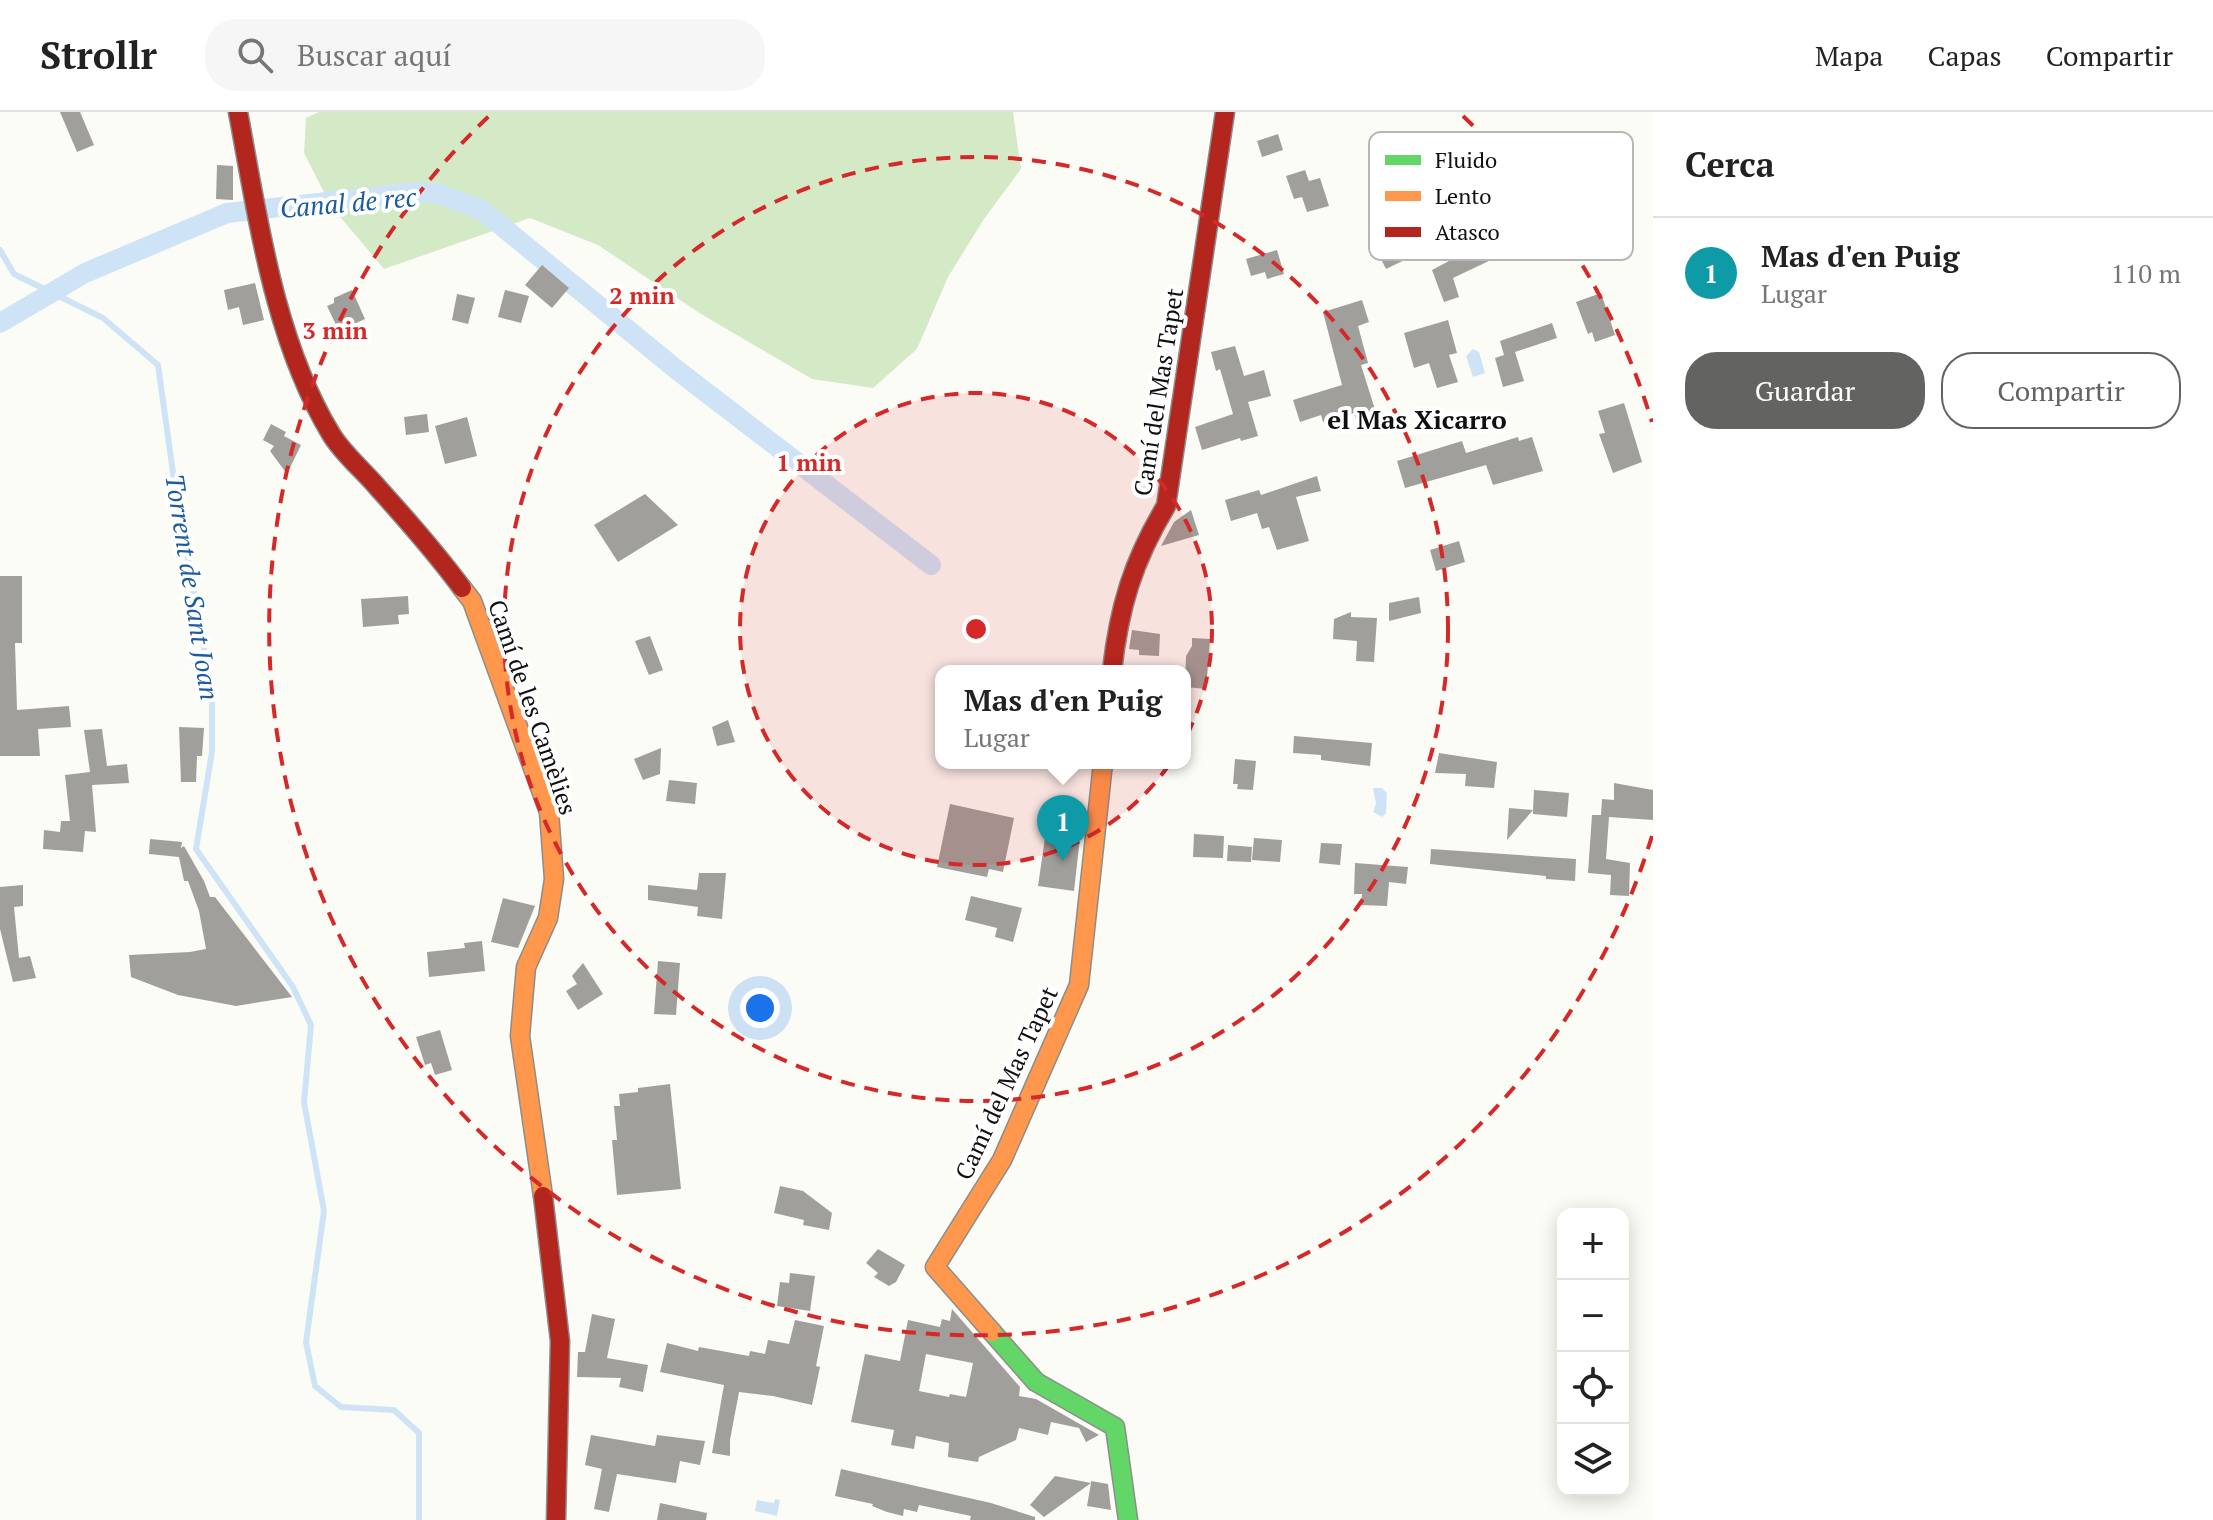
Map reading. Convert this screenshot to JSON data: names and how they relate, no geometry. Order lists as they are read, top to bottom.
{
  "streets": {
    "street": ["Camí del Mas Tapet", "Camí de les Camèlies"]
  },
  "districts": ["el Mas Xicarro"],
  "water": ["Canal de rec", "Torrent de Sant Joan"],
  "legend": ["Fluido", "Lento", "Atasco"],
  "page": {
    "header": "Strollr",
    "search": "Buscar aquí",
    "nav": ["Mapa", "Capas", "Compartir"],
    "heading": "Cerca",
    "list": [
      {
        "mark": "1",
        "name": "Mas d'en Puig",
        "note": "Lugar",
        "value": "110 m"
      }
    ],
    "buttons": ["Guardar", "Compartir"],
    "popup": ["Mas d'en Puig", "Lugar"],
    "pins": "1",
    "map_buttons": ["+", "−"]
  },
  "rings": ["2 min", "3 min", "1 min"]
}
